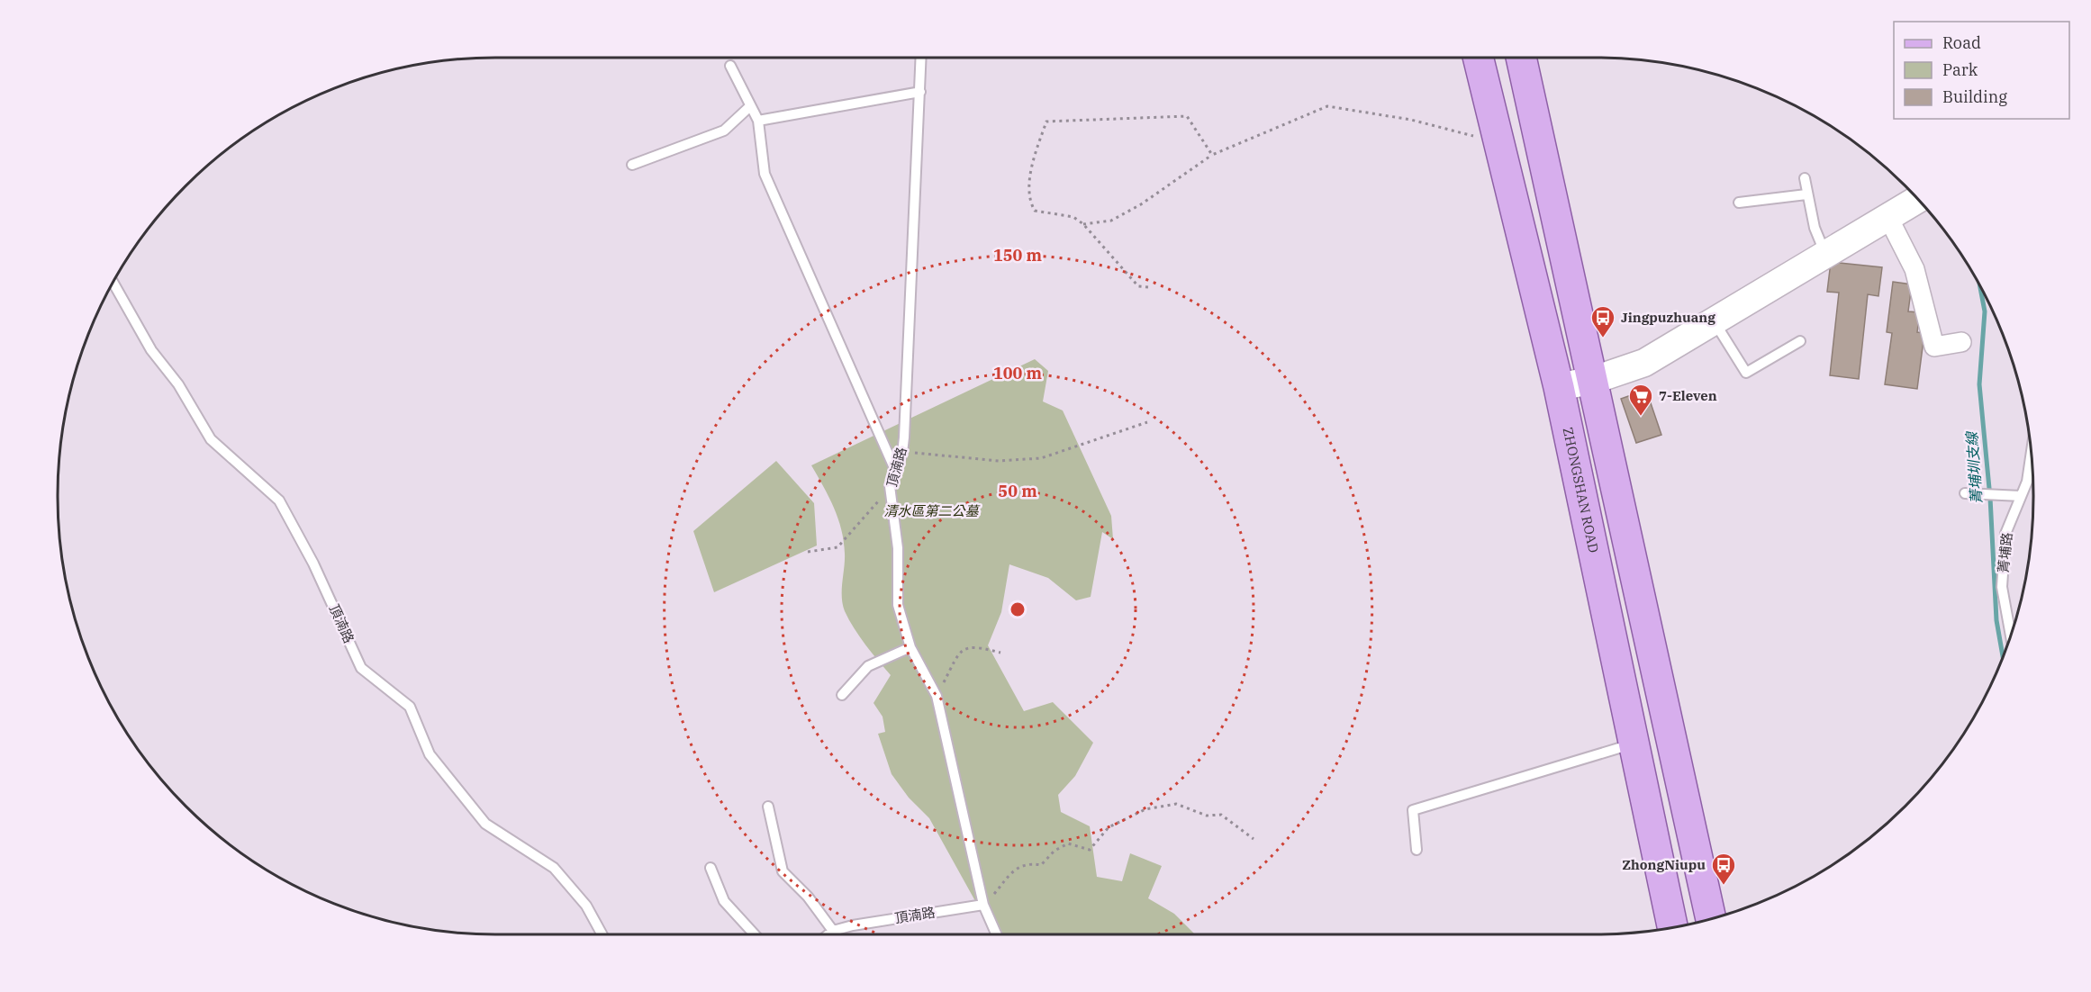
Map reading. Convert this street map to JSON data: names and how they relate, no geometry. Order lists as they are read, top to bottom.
{
  "streets": {
    "main road": ["ZHONGSHAN ROAD"],
    "lane": ["頂湳路", "菁埔路"]
  },
  "water": ["菁埔圳支線"],
  "parks": ["清水區第二公墓"],
  "places": {
    "bus stop": ["Jingpuzhuang", "ZhongNiupu"],
    "supermarket": ["7-Eleven"]
  },
  "legend": ["Road", "Park", "Building"],
  "rings": ["150 m", "100 m", "50 m"]
}
